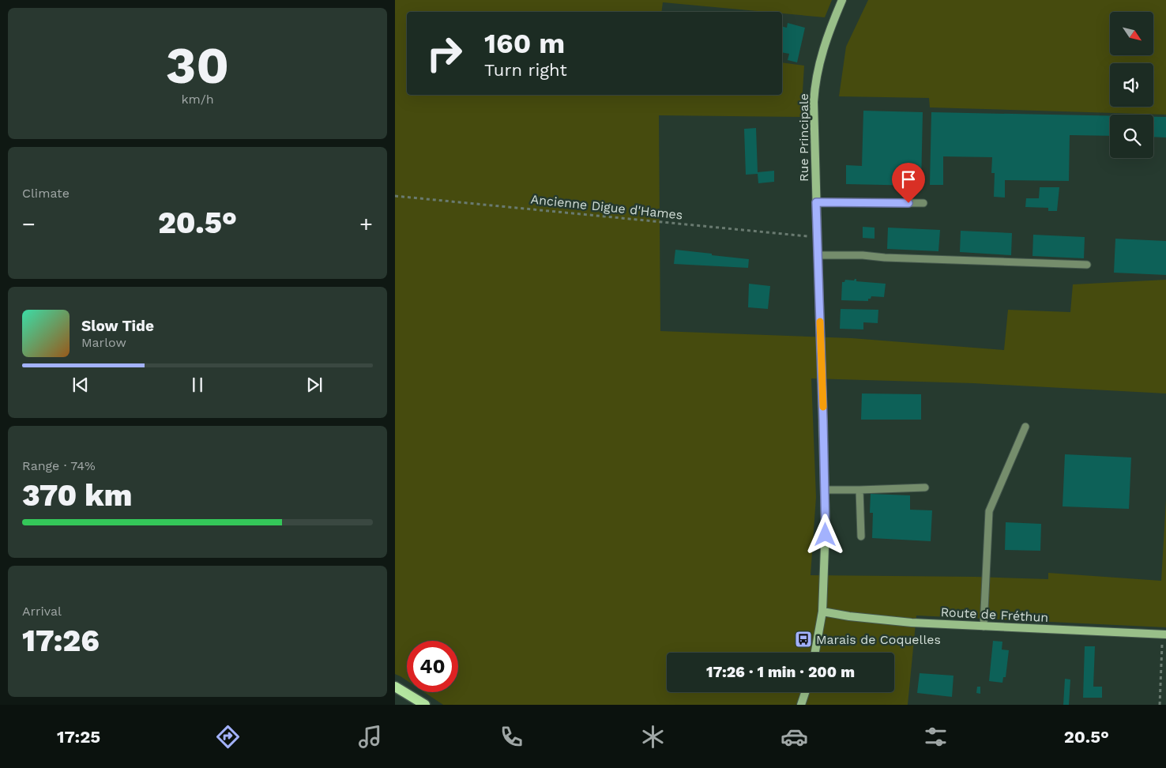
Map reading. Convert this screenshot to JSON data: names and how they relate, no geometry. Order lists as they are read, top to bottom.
{
  "streets": {
    "street": ["Rue Principale", "Route de Fréthun"],
    "path": ["Ancienne Digue d'Hames"]
  },
  "crossings": [
    ["Rue Principale", "Ancienne Digue d'Hames"],
    ["Rue Principale", "Route de Fréthun"]
  ],
  "places": {
    "bus stop": ["Marais de Coquelles"]
  },
  "north": "bottom right",
  "page": {
    "tile": [
      ["30", "km/h"],
      "Climate",
      ["Range · 74%", "370 km"],
      ["Arrival", "17:26"]
    ],
    "turn": ["160 m", "Turn right"],
    "heat": ["−", "20.5°", "+"],
    "song": ["Slow Tide", "Marlow"],
    "limit": "40",
    "trip": "17:26 · 1 min · 200 m",
    "tabs": ["17:25", "20.5°"]
  }
}
